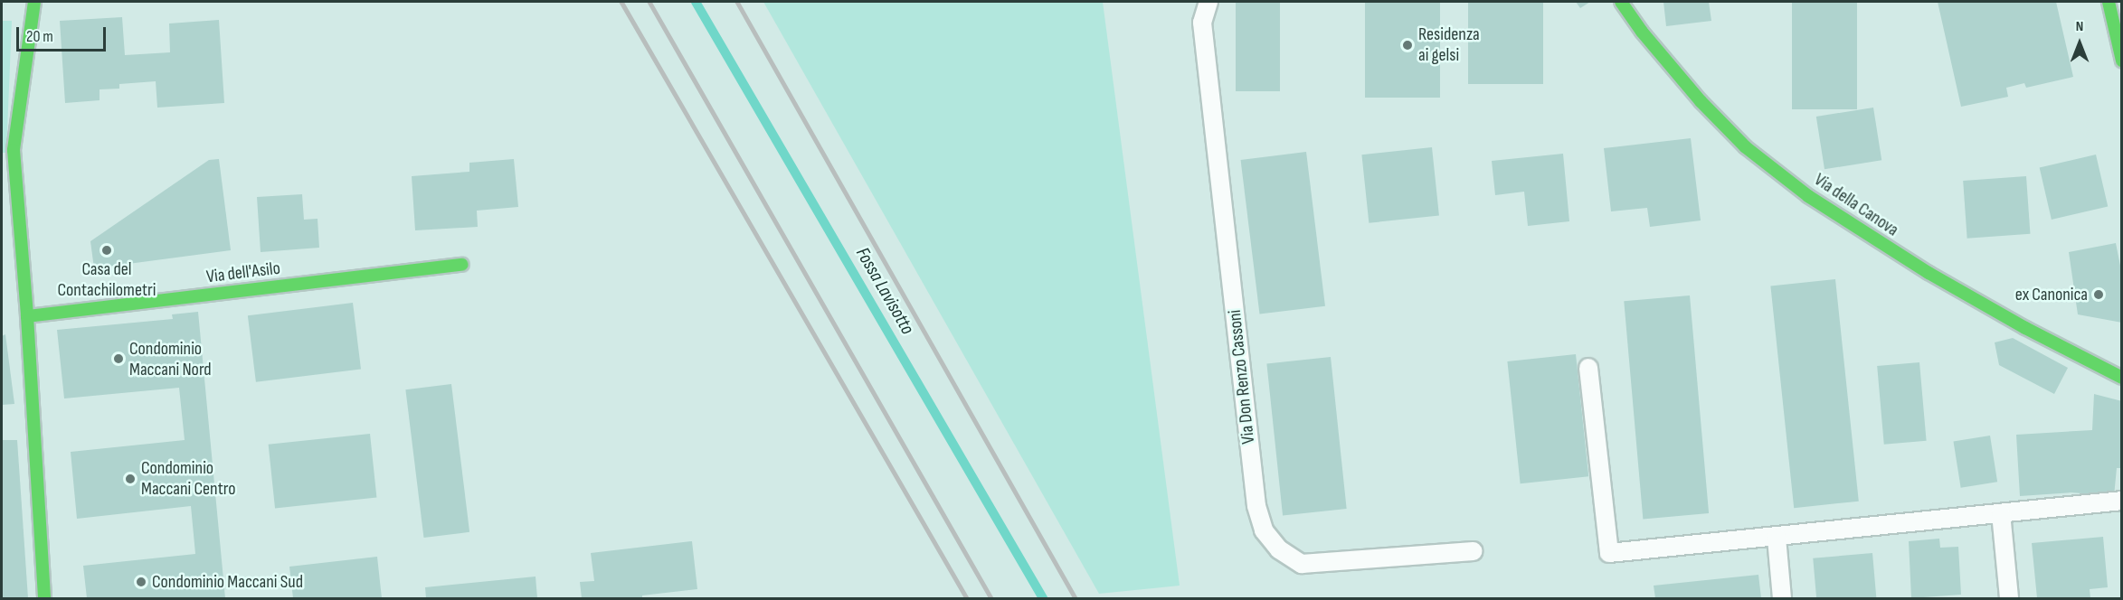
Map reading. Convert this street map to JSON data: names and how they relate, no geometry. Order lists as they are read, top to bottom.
{
  "streets": {
    "street": ["Via della Canova", "Via dell'Asilo"],
    "lane": ["Via Don Renzo Cassoni"]
  },
  "water": ["Fossa Lavisotto"],
  "places": [
    "Residenza ai gelsi",
    "Casa del Contachilometri",
    "ex Canonica",
    "Condominio Maccani Nord",
    "Condominio Maccani Centro",
    "Condominio Maccani Sud"
  ],
  "scale_bar": "20 m",
  "north": "top"
}
